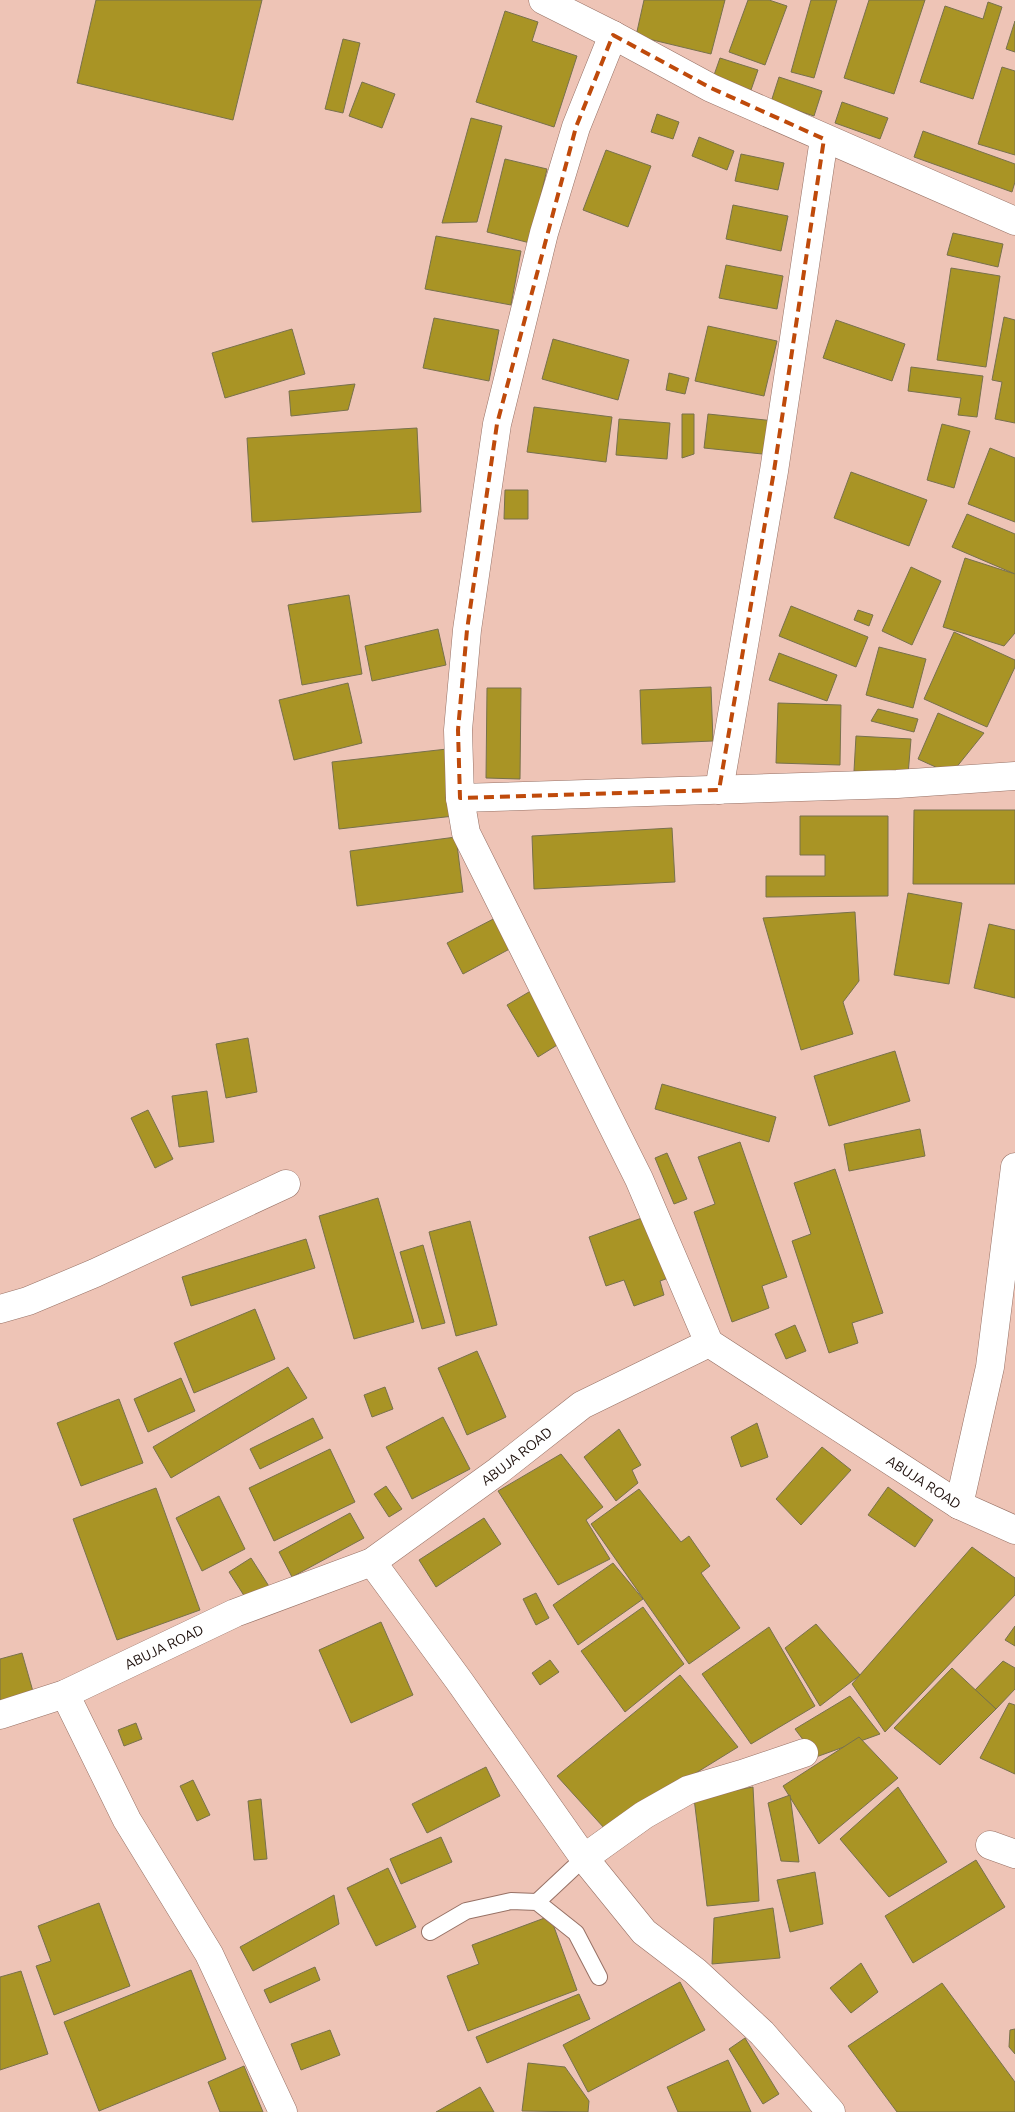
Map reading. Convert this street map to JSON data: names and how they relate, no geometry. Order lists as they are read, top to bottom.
{
  "streets": {
    "street": ["ABUJA ROAD"]
  }
}
